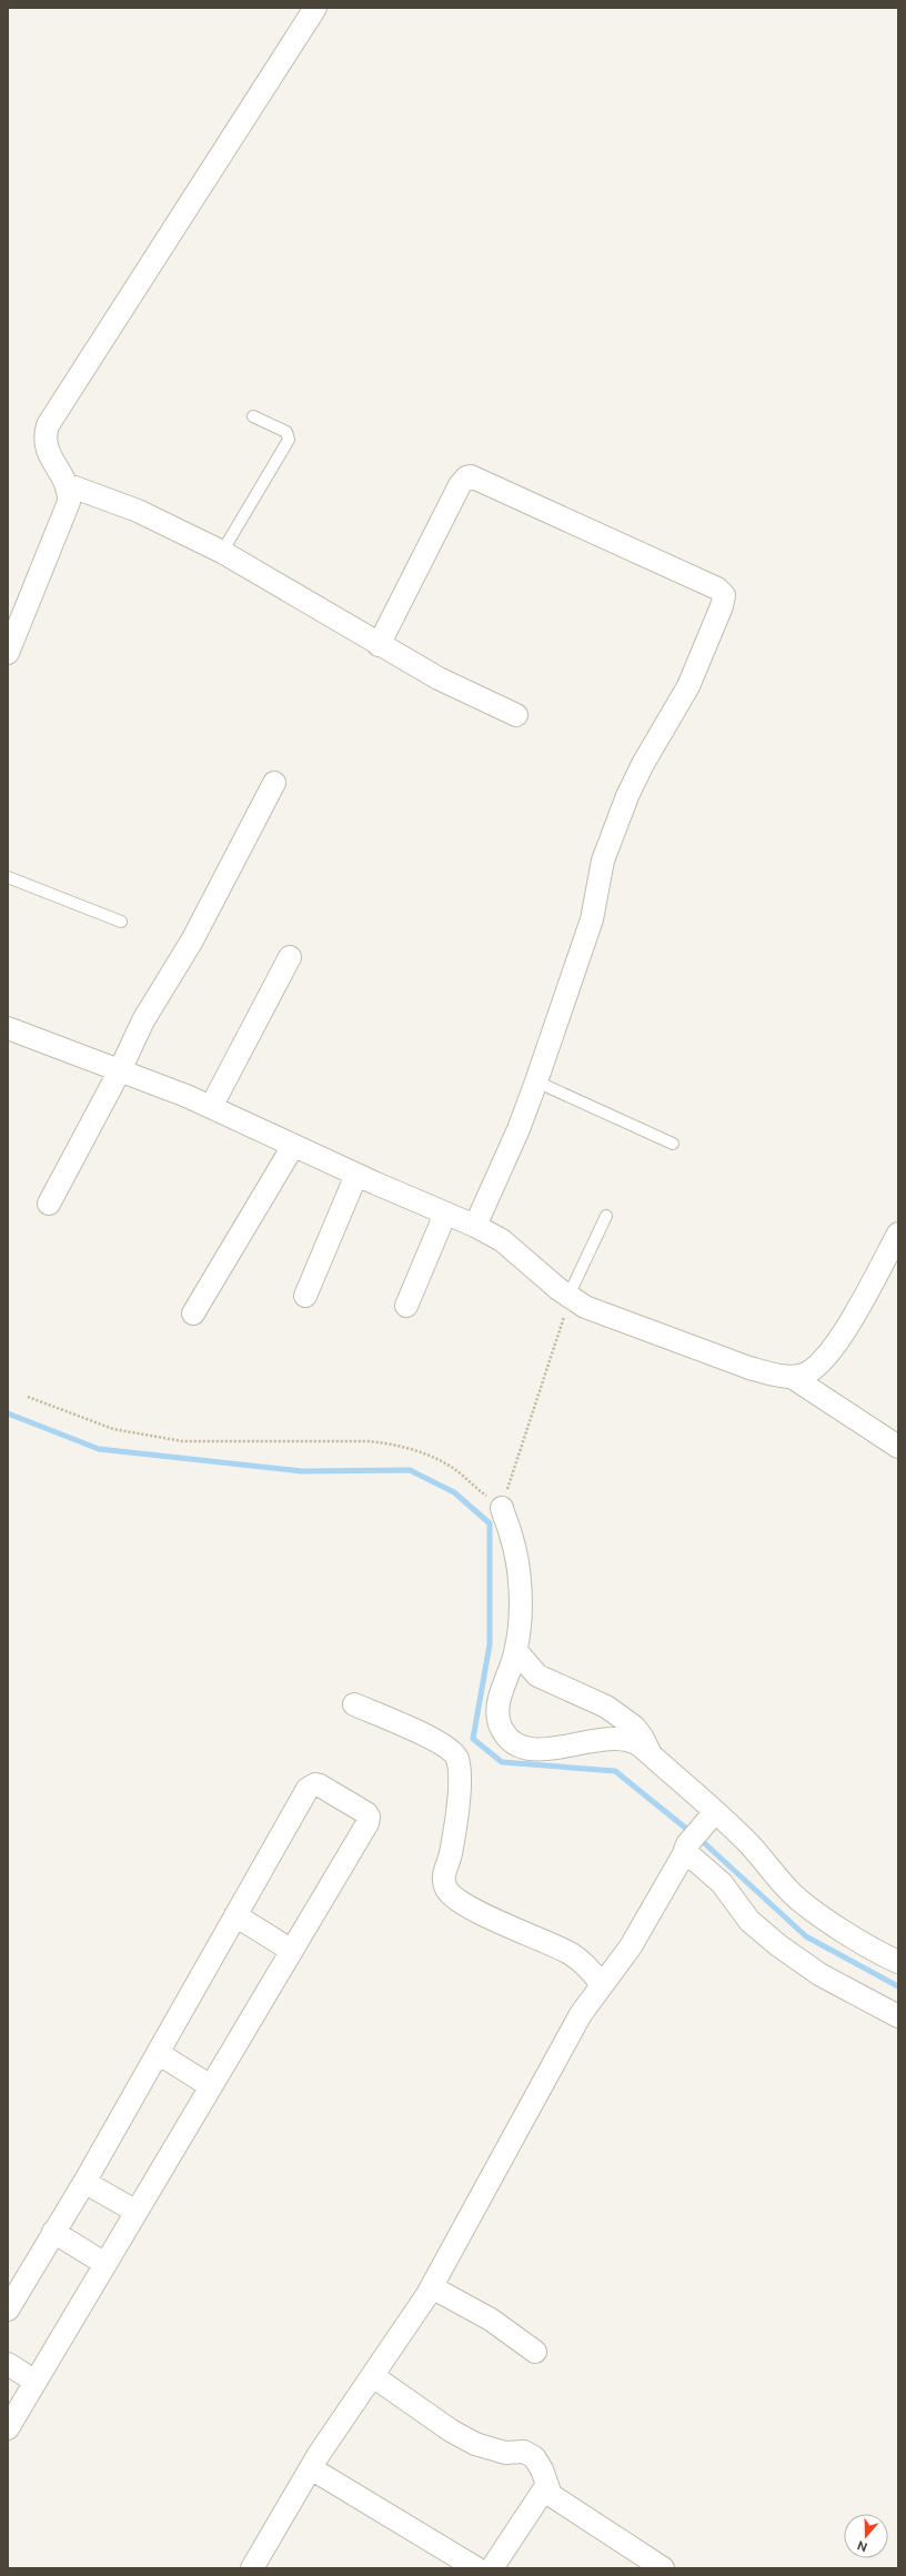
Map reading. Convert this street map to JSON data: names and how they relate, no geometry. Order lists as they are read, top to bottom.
{
  "north": "bottom"
}
